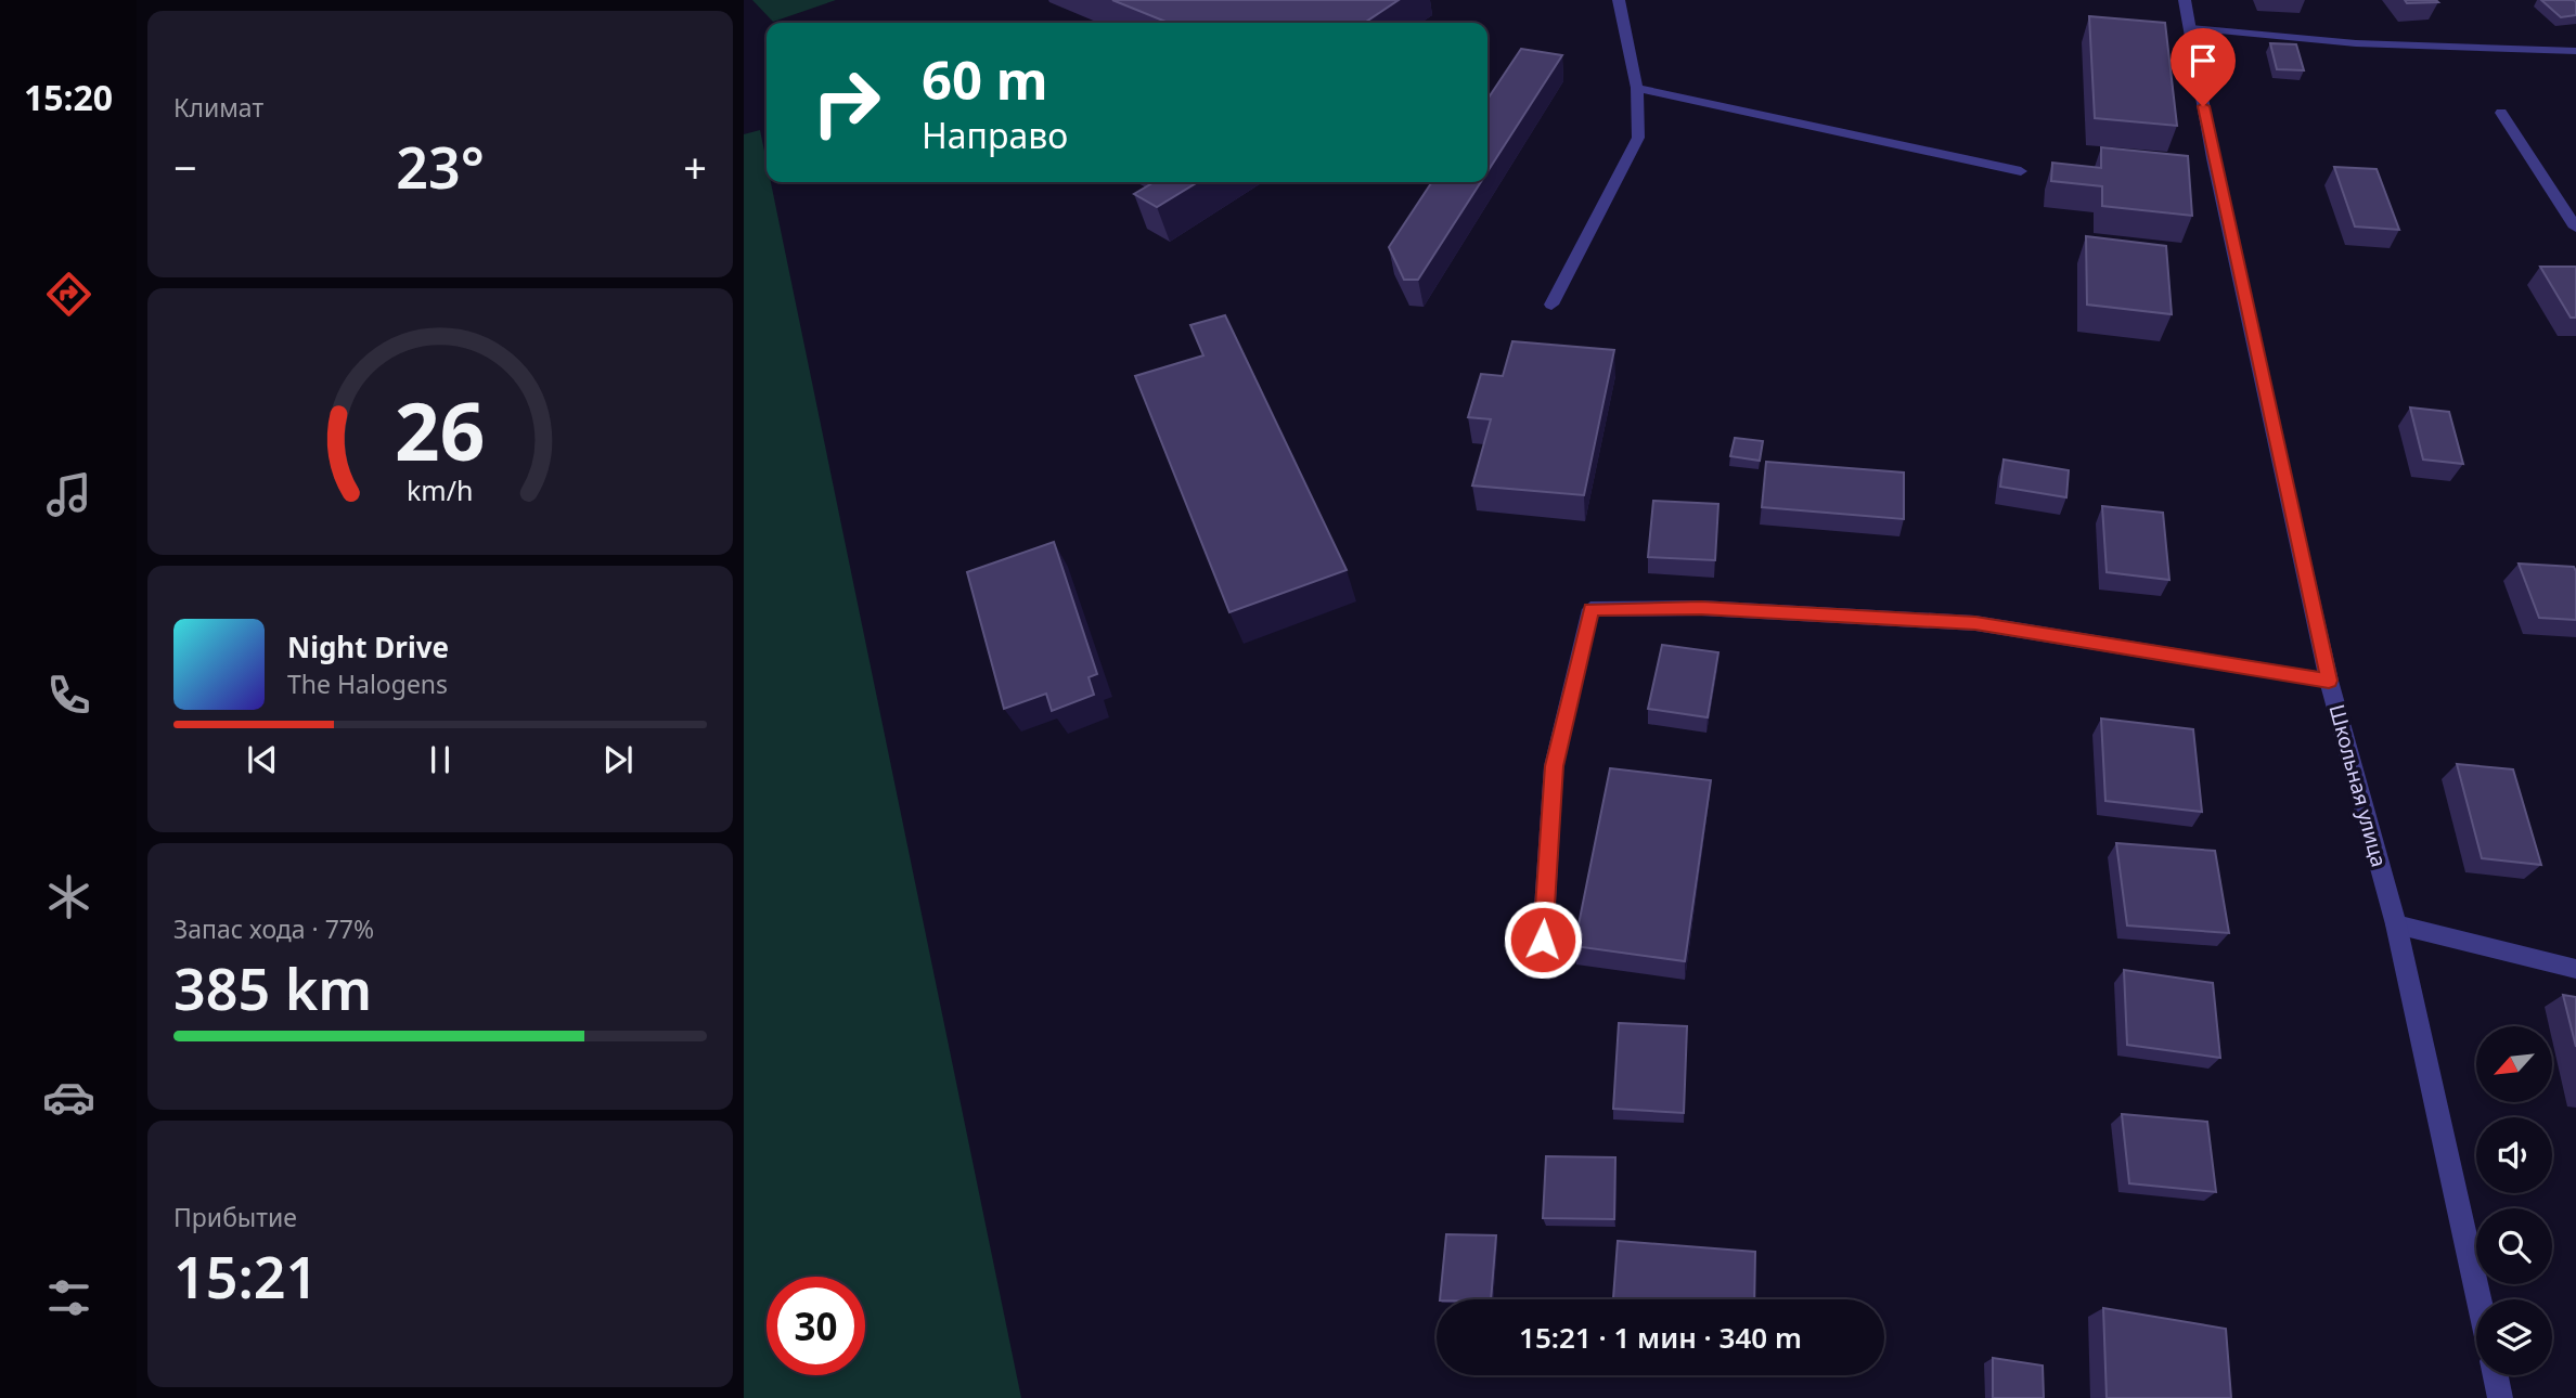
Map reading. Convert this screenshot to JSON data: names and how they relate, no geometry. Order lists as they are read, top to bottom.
{
  "streets": {
    "street": ["Школьная улица"]
  },
  "north": "bottom left",
  "page": {
    "tabs": "15:20",
    "tile": [
      "Климат",
      ["Запас хода · 77%", "385 km"],
      ["Прибытие", "15:21"]
    ],
    "turn": ["60 m", "Направо"],
    "heat": ["−", "23°", "+"],
    "song": ["Night Drive", "The Halogens"],
    "limit": "30",
    "trip": "15:21 · 1 мин · 340 m",
    "gauge": ["26", "km/h"]
  }
}
